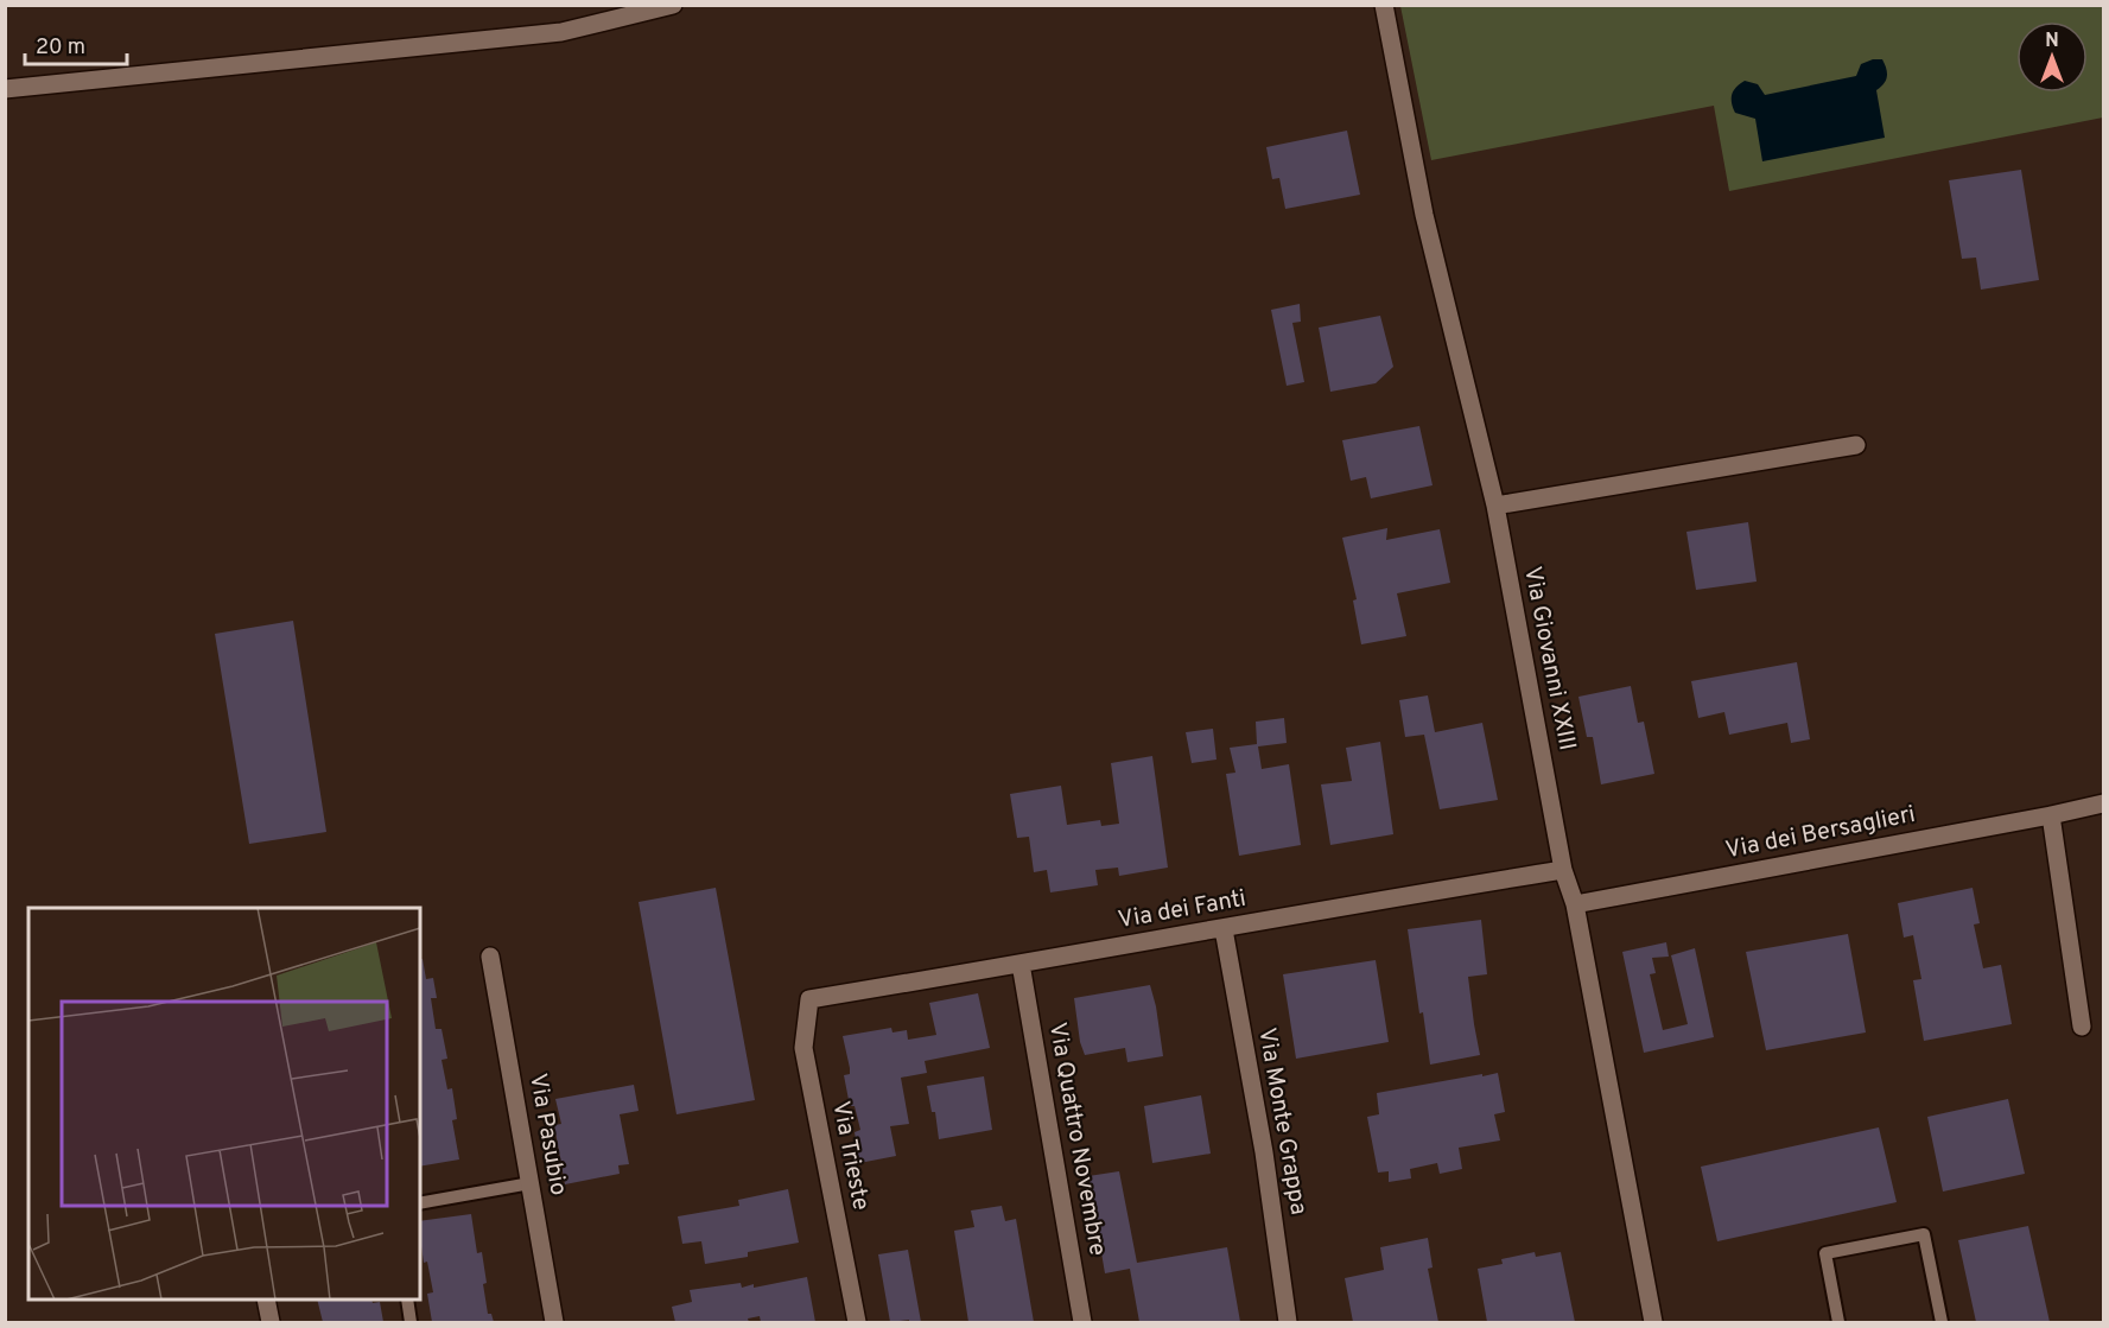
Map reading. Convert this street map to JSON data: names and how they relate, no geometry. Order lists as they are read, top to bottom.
{
  "streets": {
    "street": [
      "Via Giovanni XXIII",
      "Via dei Bersaglieri",
      "Via dei Fanti",
      "Via Monte Grappa",
      "Via Pasubio",
      "Via Quattro Novembre",
      "Via Trieste"
    ]
  },
  "crossings": [
    ["Via Giovanni XXIII", "Via dei Bersaglieri"],
    ["Via Giovanni XXIII", "Via dei Fanti"],
    ["Via dei Fanti", "Via Monte Grappa"],
    ["Via dei Fanti", "Via Quattro Novembre"],
    ["Via dei Fanti", "Via Trieste"]
  ],
  "scale_bar": "20 m",
  "north": "top"
}
